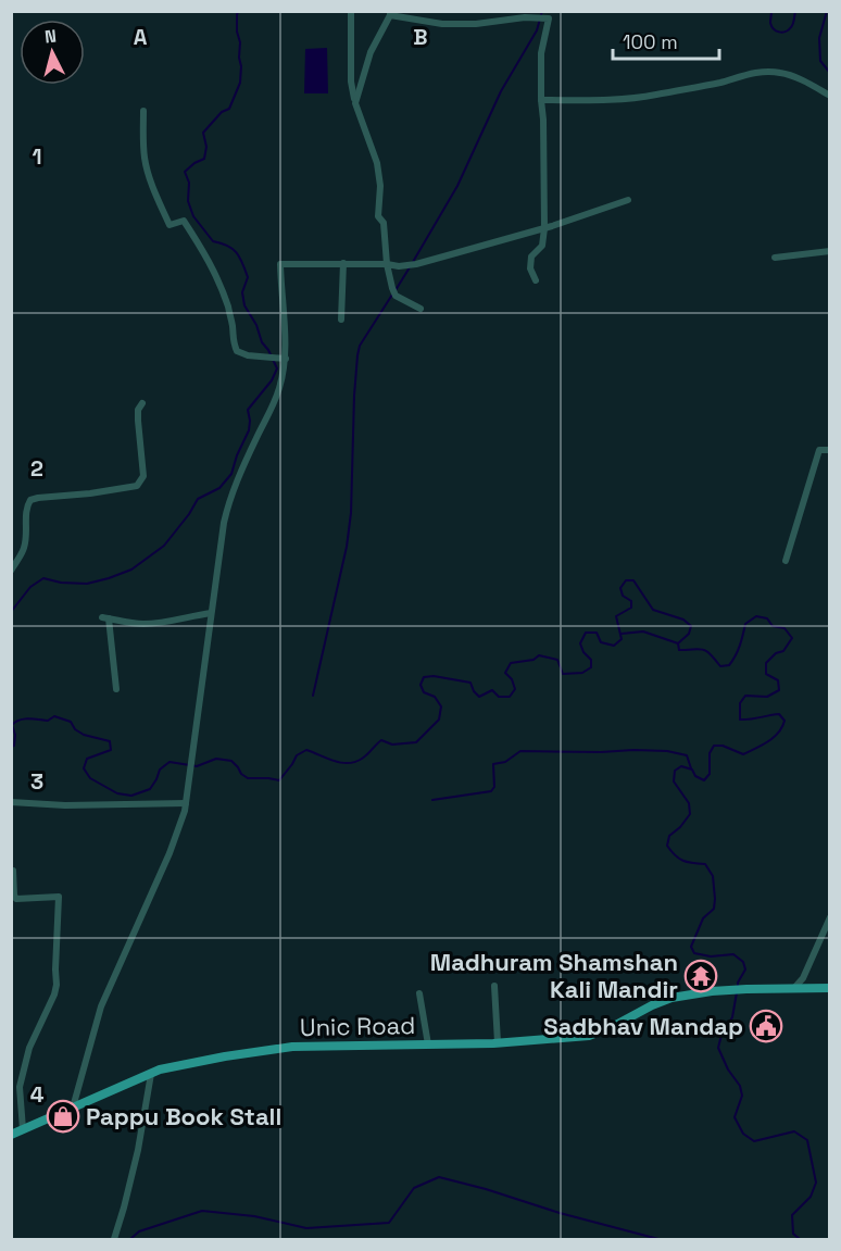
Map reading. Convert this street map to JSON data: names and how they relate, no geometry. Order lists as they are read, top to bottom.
{
  "streets": {
    "main road": ["Unic Road"]
  },
  "places": {
    "temple": ["Madhuram Shamshan Kali Mandir"],
    "public building": ["Sadbhav Mandap"],
    "shop": ["Pappu Book Stall"]
  },
  "scale_bar": "100 m",
  "north": "top",
  "grid": {
    "columns": ["A", "B"],
    "rows": [
      "1",
      "2",
      "3",
      "4"
    ]
  }
}
